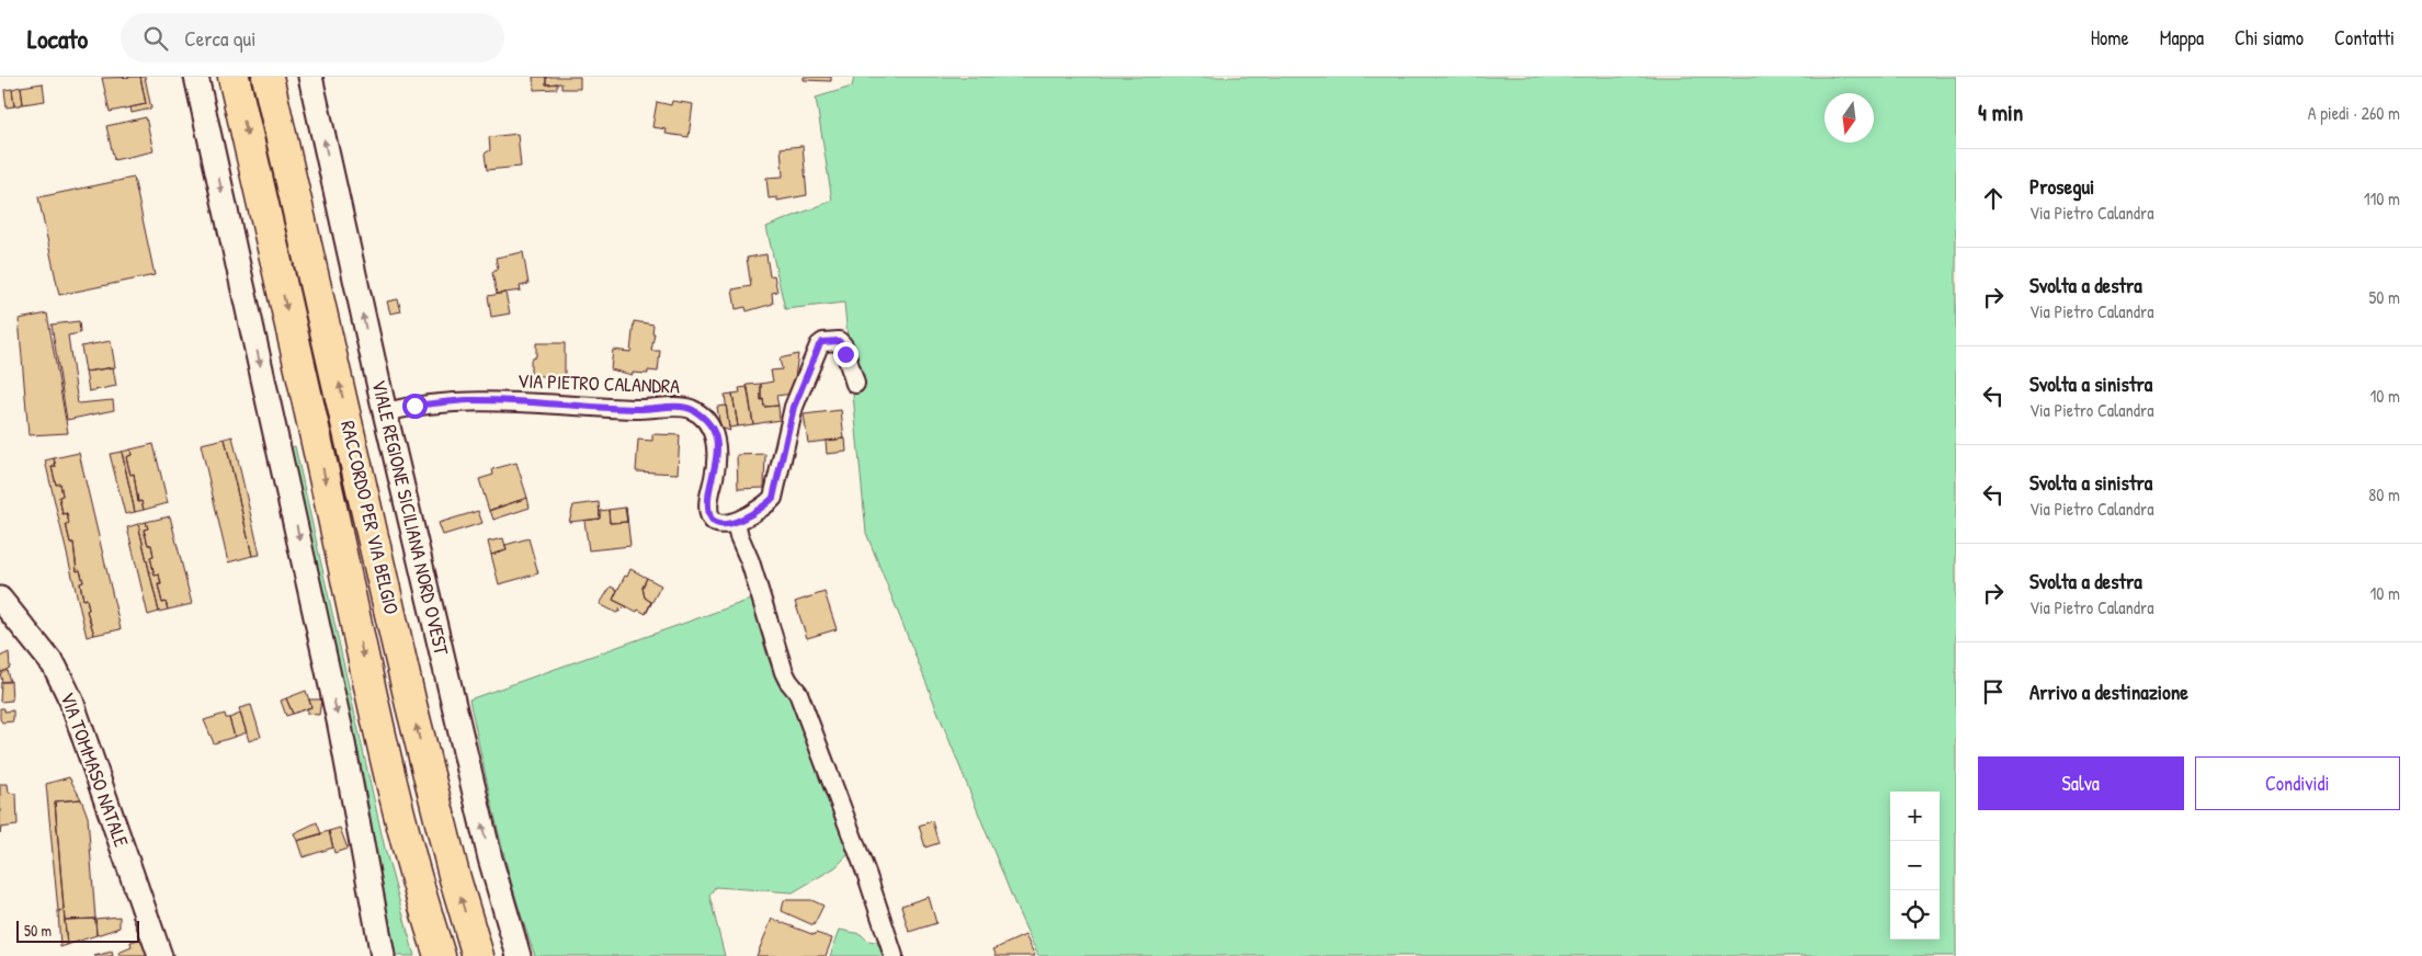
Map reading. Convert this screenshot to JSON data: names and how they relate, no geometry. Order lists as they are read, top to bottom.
{
  "streets": {
    "highway": ["RACCORDO PER VIA BELGIO"],
    "street": ["VIA PIETRO CALANDRA", "VIALE REGIONE SICILIANA NORD OVEST", "VIA TOMMASO NATALE"]
  },
  "crossings": [
    ["VIA PIETRO CALANDRA", "VIALE REGIONE SICILIANA NORD OVEST"]
  ],
  "scale_bar": "50 m",
  "north": "bottom",
  "page": {
    "header": "Locato",
    "search": "Cerca qui",
    "nav": [
      "Home",
      "Mappa",
      "Chi siamo",
      "Contatti"
    ],
    "heading": ["4 min", "A piedi · 260 m"],
    "list": [
      ["Prosegui", "Via Pietro Calandra", "110 m"],
      ["Svolta a destra", "Via Pietro Calandra", "50 m"],
      ["Svolta a sinistra", "Via Pietro Calandra", "10 m"],
      ["Svolta a sinistra", "Via Pietro Calandra", "80 m"],
      ["Svolta a destra", "Via Pietro Calandra", "10 m"],
      "Arrivo a destinazione"
    ],
    "buttons": ["Salva", "Condividi"],
    "map_buttons": ["+", "−"],
    "scale": "50 m"
  }
}
